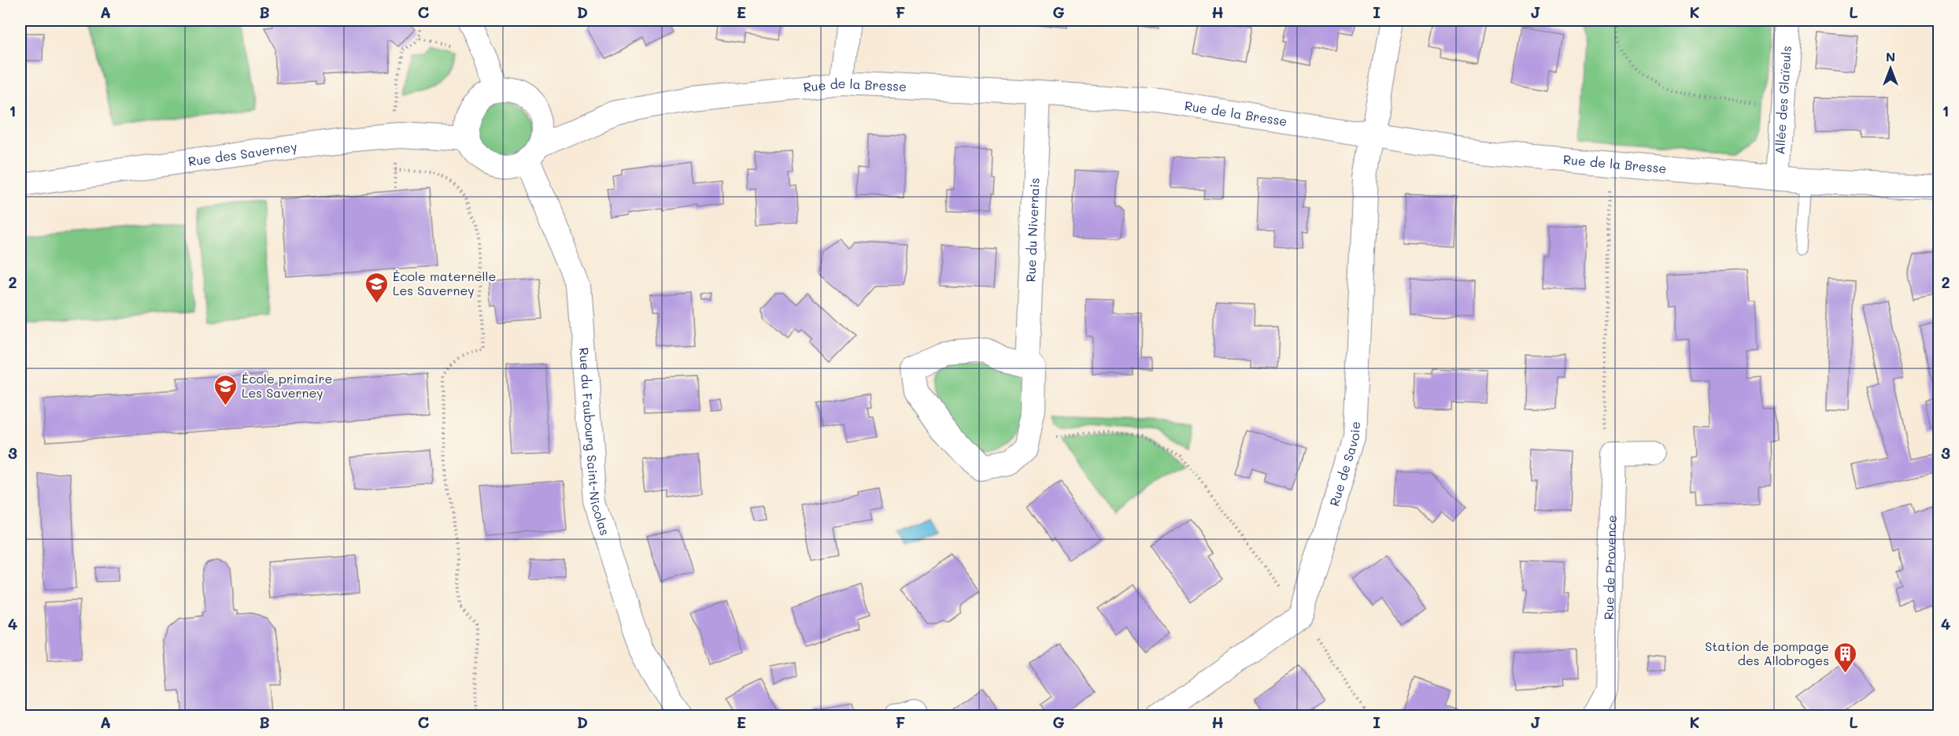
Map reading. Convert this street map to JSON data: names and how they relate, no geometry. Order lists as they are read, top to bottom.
{
  "streets": {
    "street": [
      "Rue de la Bresse",
      "Allée des Glaïeuls",
      "Rue des Saverney",
      "Rue du Nivernais",
      "Rue du Faubourg Saint-Nicolas",
      "Rue de Savoie",
      "Rue de Provence"
    ]
  },
  "crossings": [
    ["Rue de la Bresse", "Allée des Glaïeuls"],
    ["Rue de la Bresse", "Rue des Saverney"],
    ["Rue de la Bresse", "Rue du Nivernais"],
    ["Rue de la Bresse", "Rue du Faubourg Saint-Nicolas"],
    ["Rue de la Bresse", "Rue de Savoie"],
    ["Rue des Saverney", "Rue du Faubourg Saint-Nicolas"]
  ],
  "places": {
    "school or university": ["École maternelle Les Saverney", "École primaire Les Saverney"],
    "building": ["Station de pompage des Allobroges"]
  },
  "north": "top",
  "grid": {
    "columns": [
      "A",
      "B",
      "C",
      "D",
      "E",
      "F",
      "G",
      "H",
      "I",
      "J",
      "K",
      "L"
    ],
    "rows": [
      "1",
      "2",
      "3",
      "4"
    ]
  }
}
